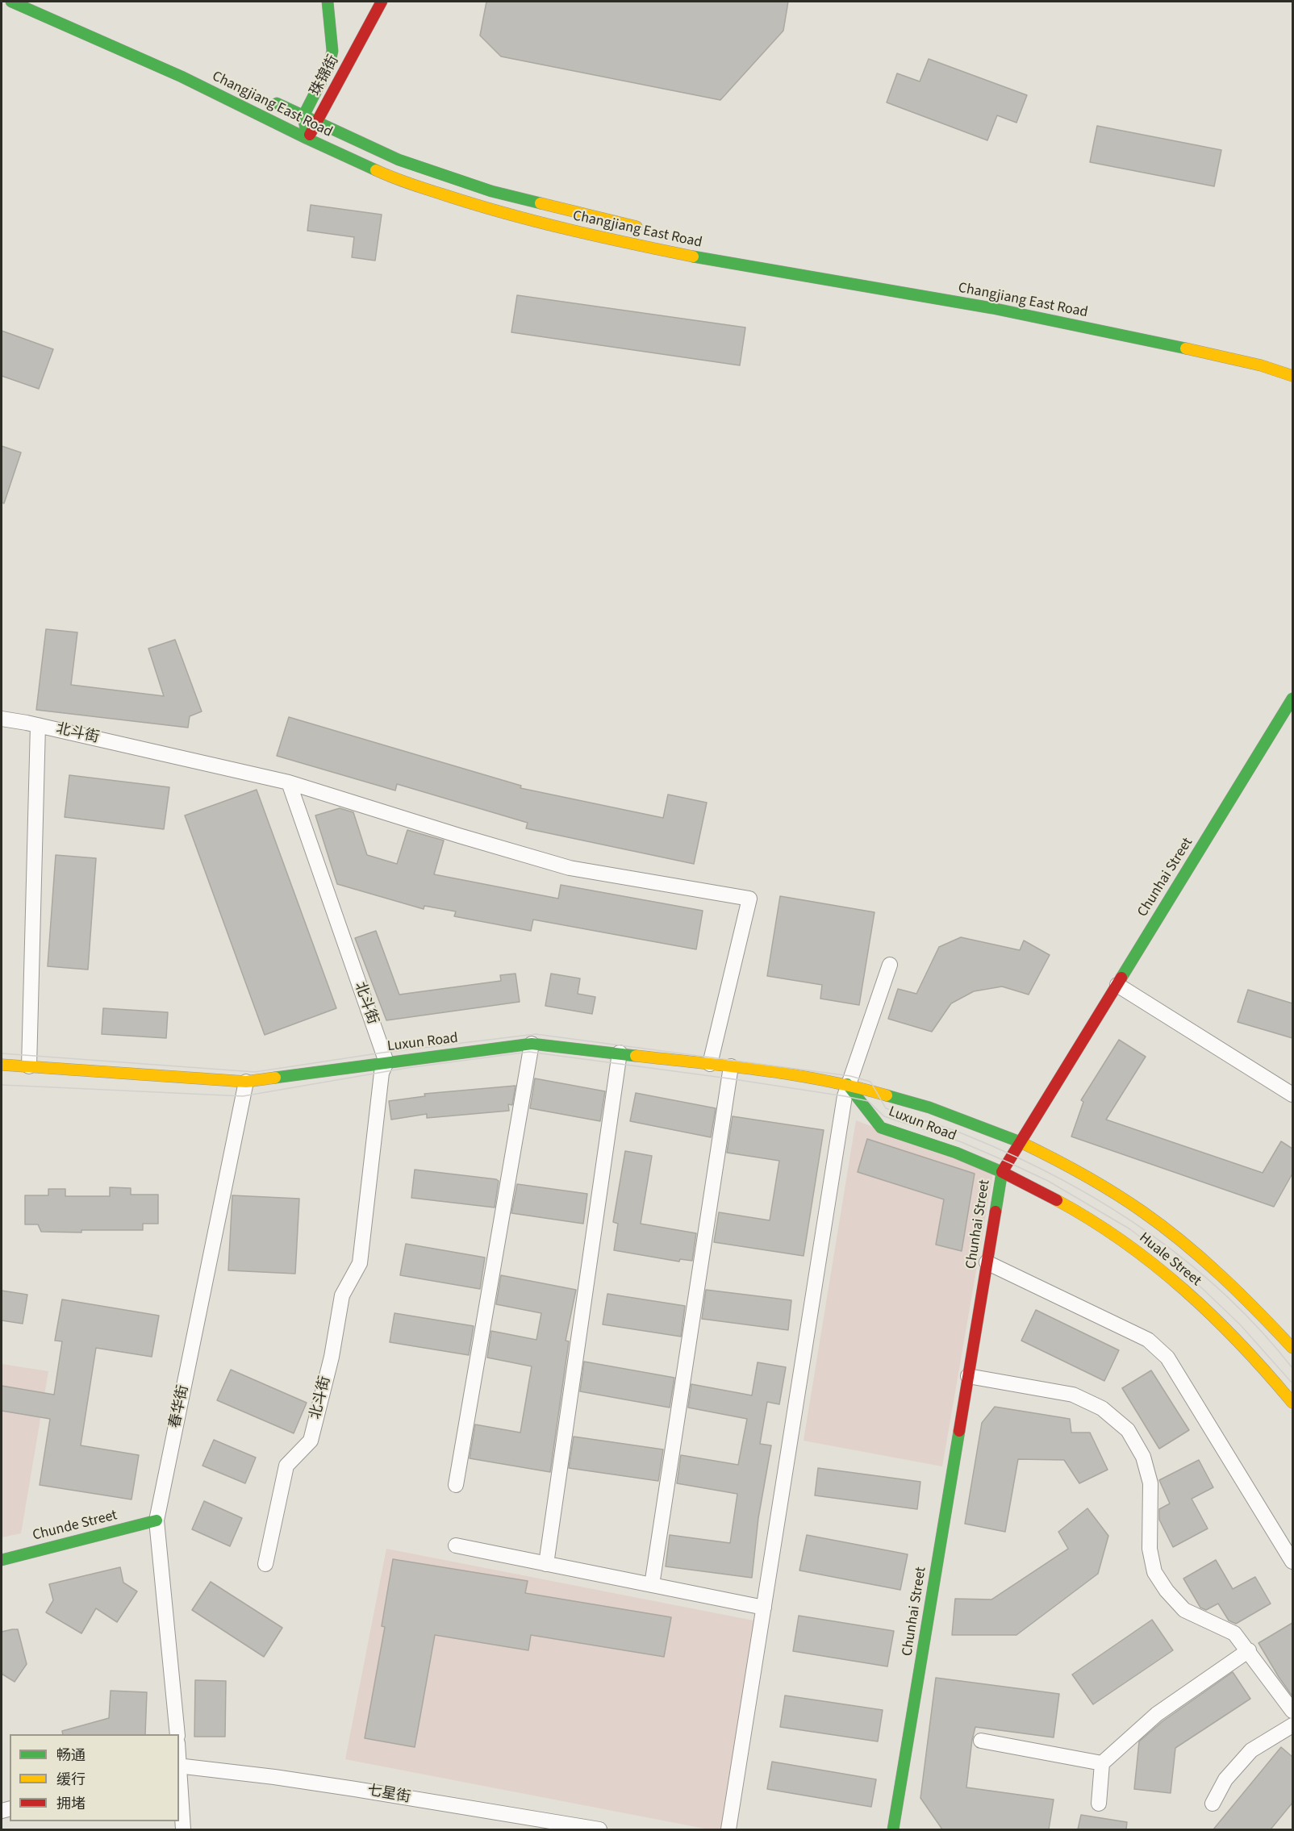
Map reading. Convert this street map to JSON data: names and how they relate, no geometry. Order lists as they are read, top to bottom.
{
  "streets": {
    "main road": [
      "珠锦街",
      "Changjiang East Road",
      "Chunhai Street",
      "Luxun Road",
      "Huale Street",
      "Chunde Street"
    ],
    "street": ["北斗街", "春华街", "七星街"]
  },
  "crossings": [
    ["珠锦街", "Changjiang East Road"],
    ["北斗街", "Luxun Road"],
    ["Chunhai Street", "Luxun Road"],
    ["Chunhai Street", "Huale Street"],
    ["Luxun Road", "Huale Street"],
    ["Luxun Road", "春华街"],
    ["春华街", "Chunde Street"]
  ],
  "legend": ["畅通", "缓行", "拥堵"]
}
